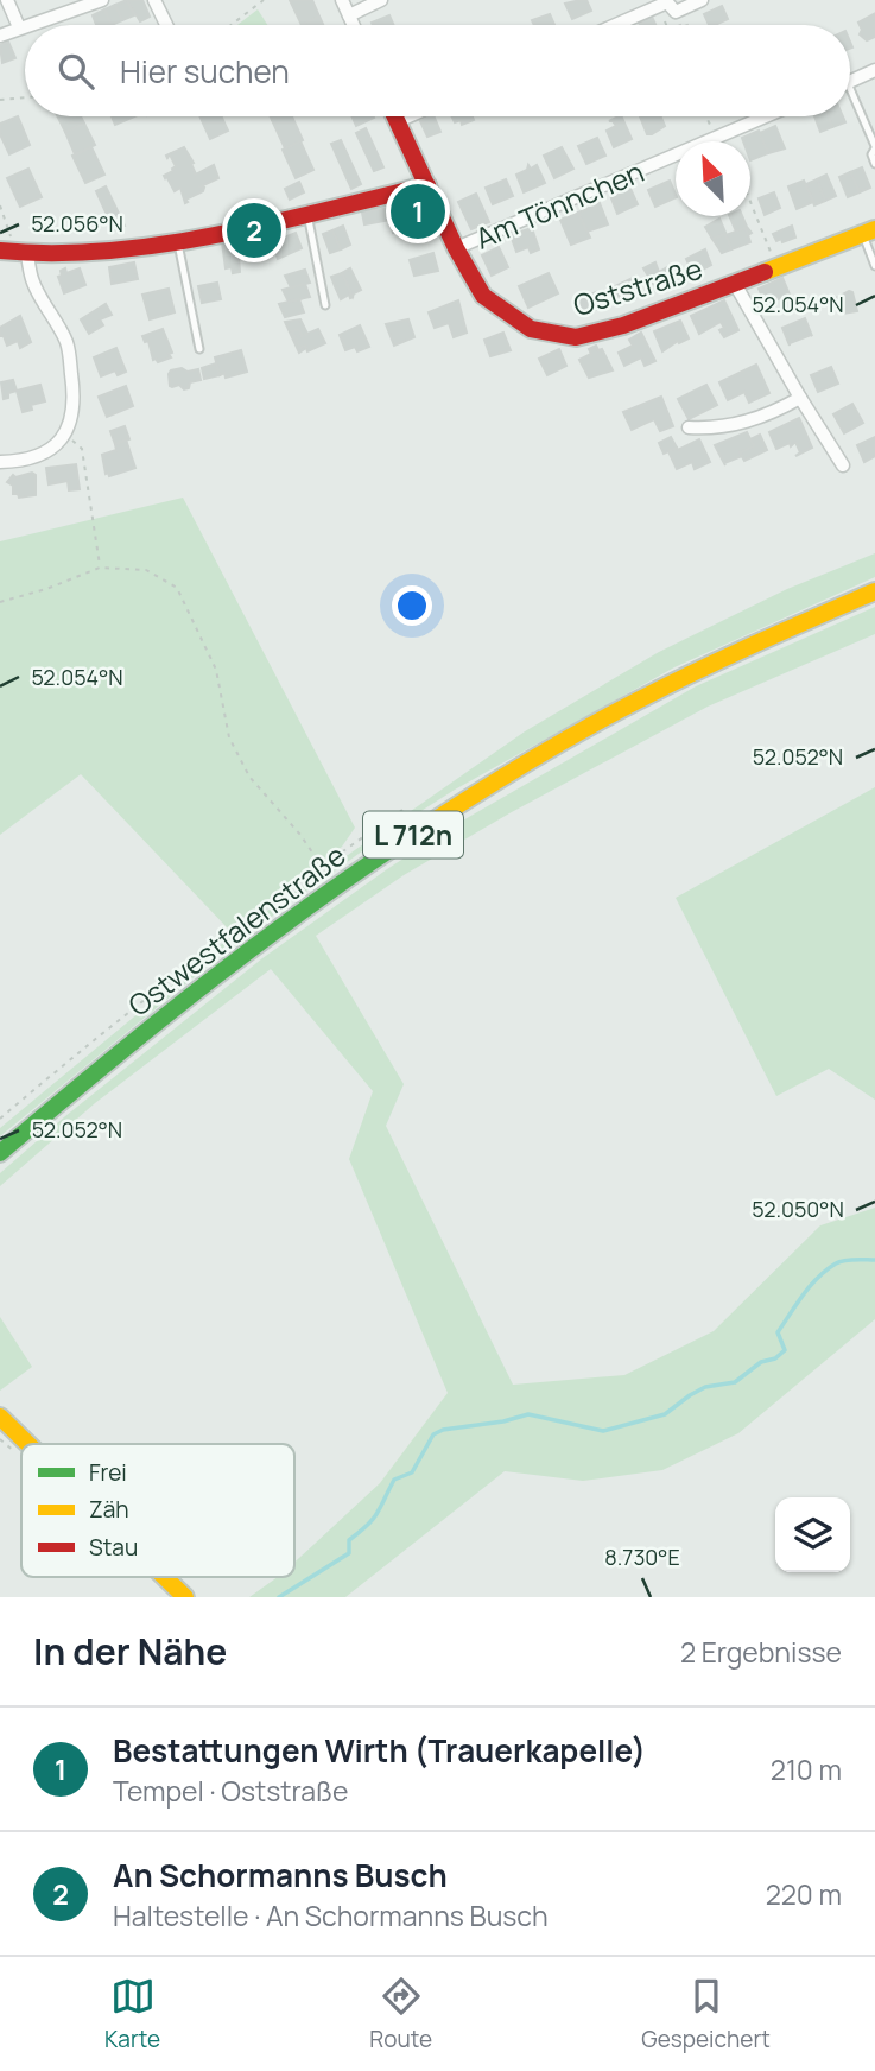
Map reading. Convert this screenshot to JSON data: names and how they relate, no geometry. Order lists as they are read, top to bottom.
{
  "streets": {
    "street": [
      "Am Tönnchen",
      "Oststraße",
      "L 712n",
      "Ostwestfalenstraße"
    ]
  },
  "crossings": [
    ["Am Tönnchen", "Oststraße"]
  ],
  "legend": ["Frei", "Zäh", "Stau"],
  "north": "top left",
  "page": {
    "search": "Hier suchen",
    "pins": ["1", "2"],
    "heading": ["In der Nähe", "2 Ergebnisse"],
    "list": [
      {
        "mark": "1",
        "name": "Bestattungen Wirth (Trauerkapelle)",
        "note": "Tempel · Oststraße",
        "value": "210 m"
      },
      {
        "mark": "2",
        "name": "An Schormanns Busch",
        "note": "Haltestelle · An Schormanns Busch",
        "value": "220 m"
      }
    ],
    "nav": ["Karte", "Route", "Gespeichert"]
  },
  "coordinates": [
    "52.056°N",
    "52.054°N",
    "52.052°N",
    "52.050°N",
    "8.730°E"
  ]
}
